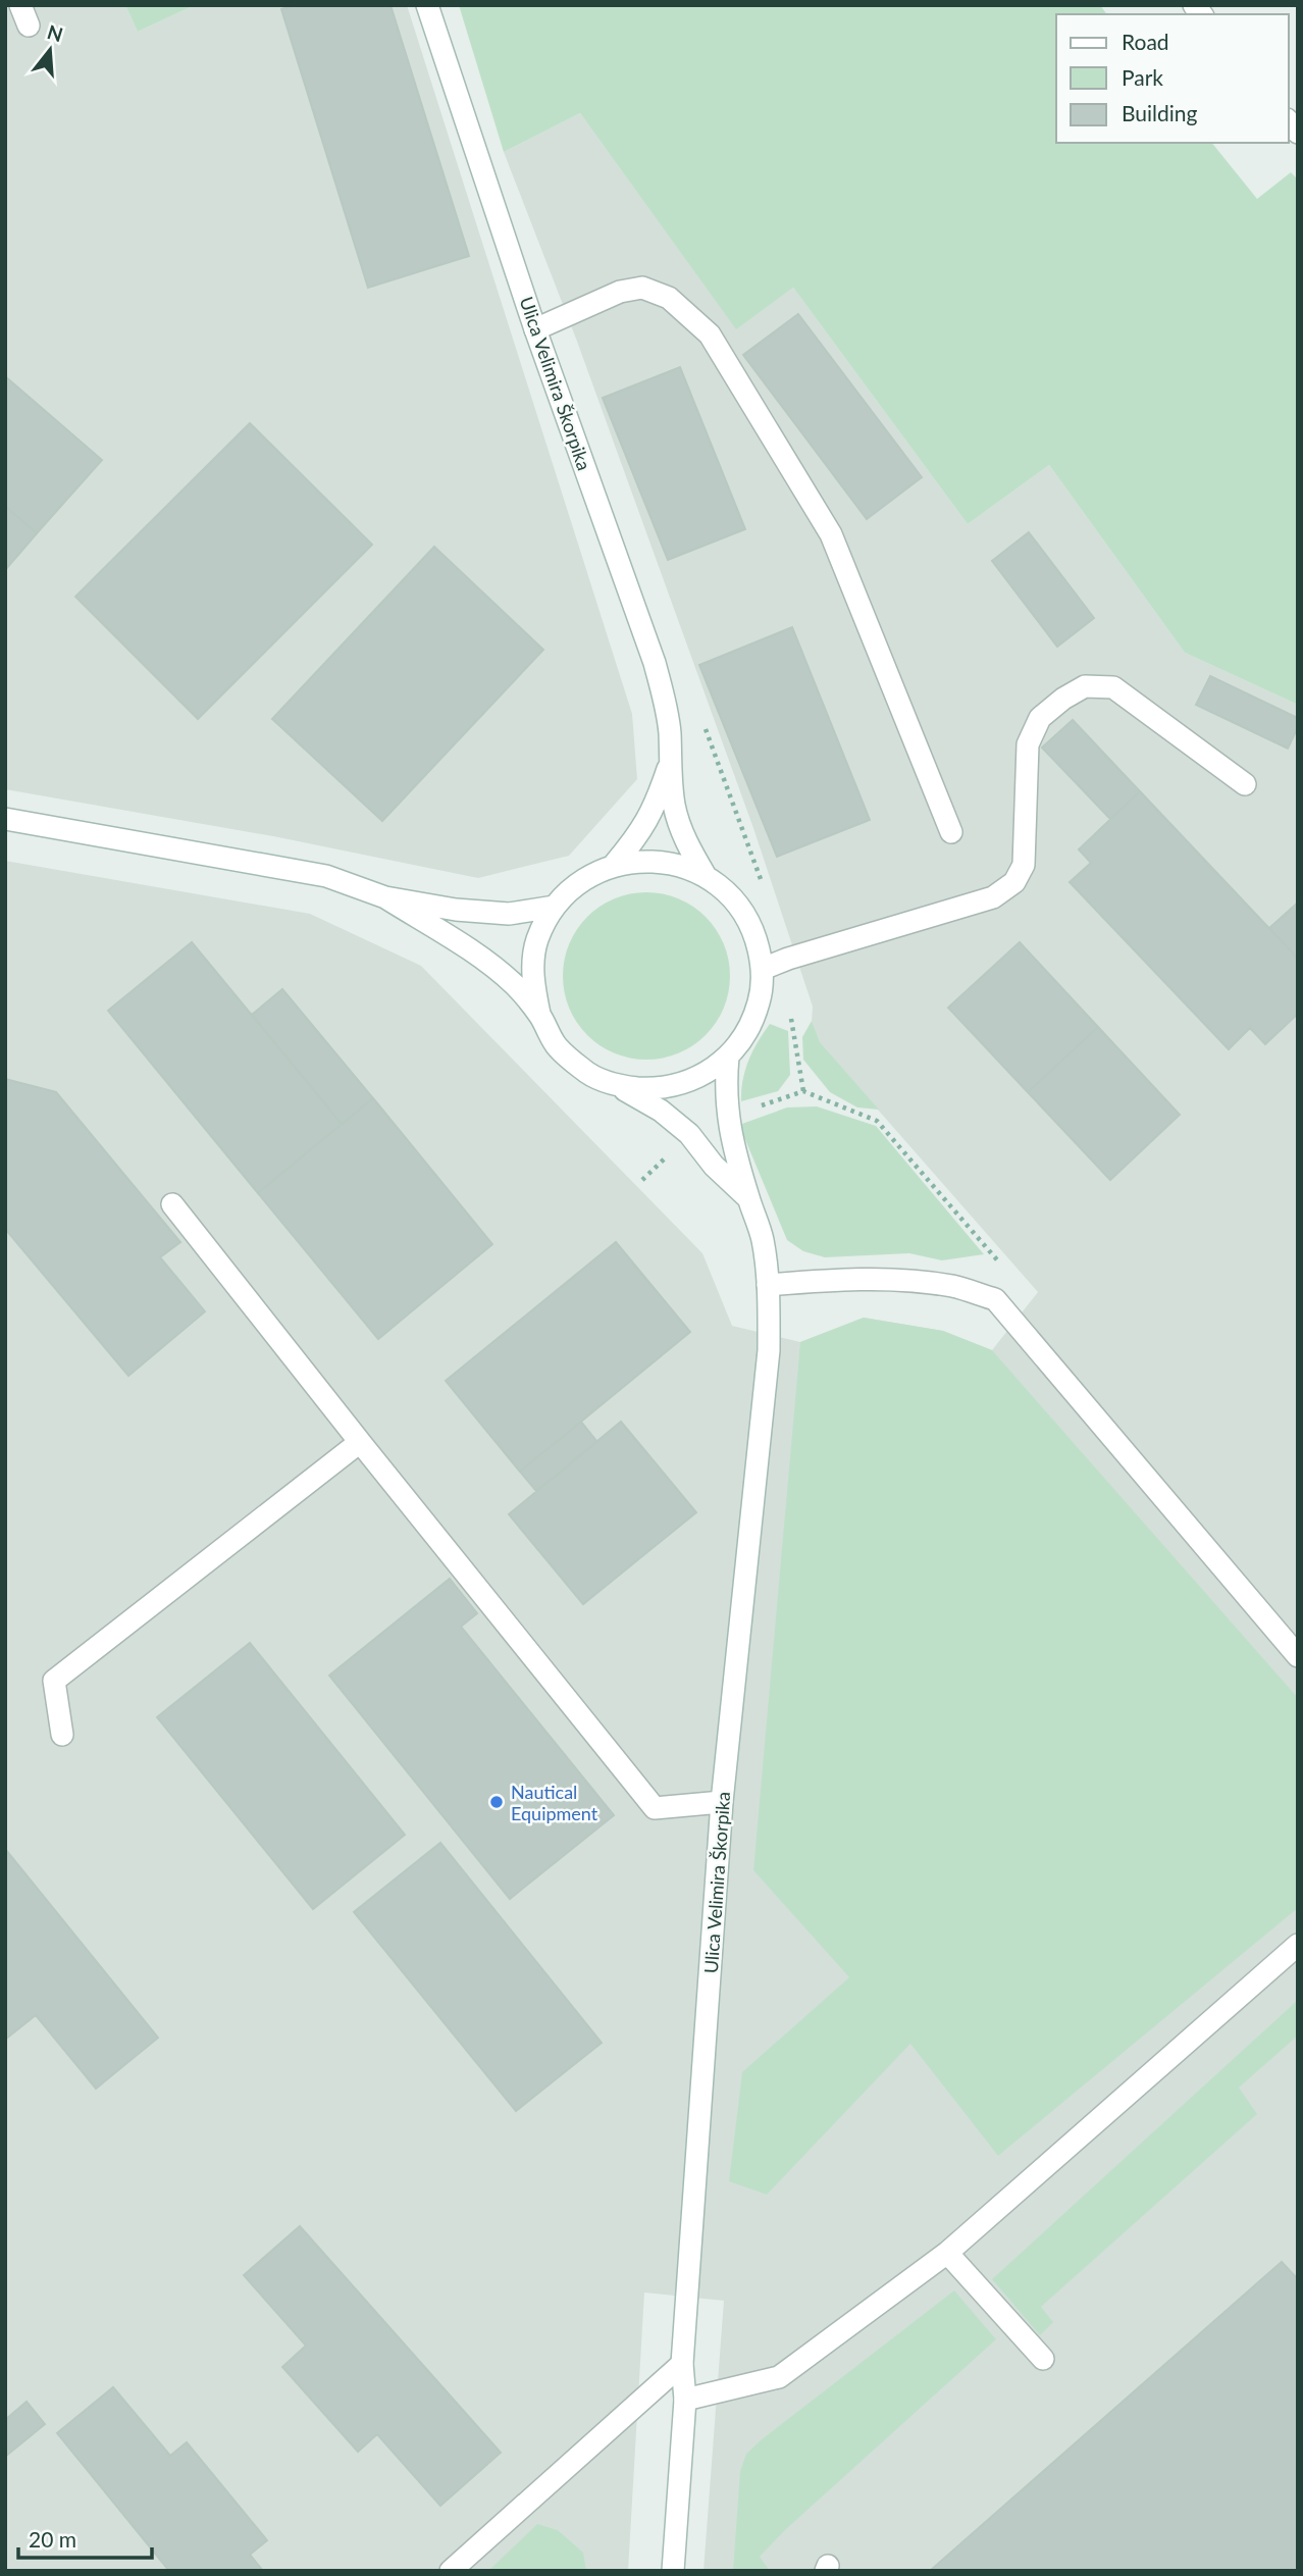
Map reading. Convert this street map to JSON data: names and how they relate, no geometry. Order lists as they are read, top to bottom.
{
  "streets": {
    "street": ["Ulica Velimira Škorpika"]
  },
  "places": ["Nautical Equipment"],
  "legend": ["Road", "Park", "Building"],
  "scale_bar": "20 m",
  "north": "top"
}
